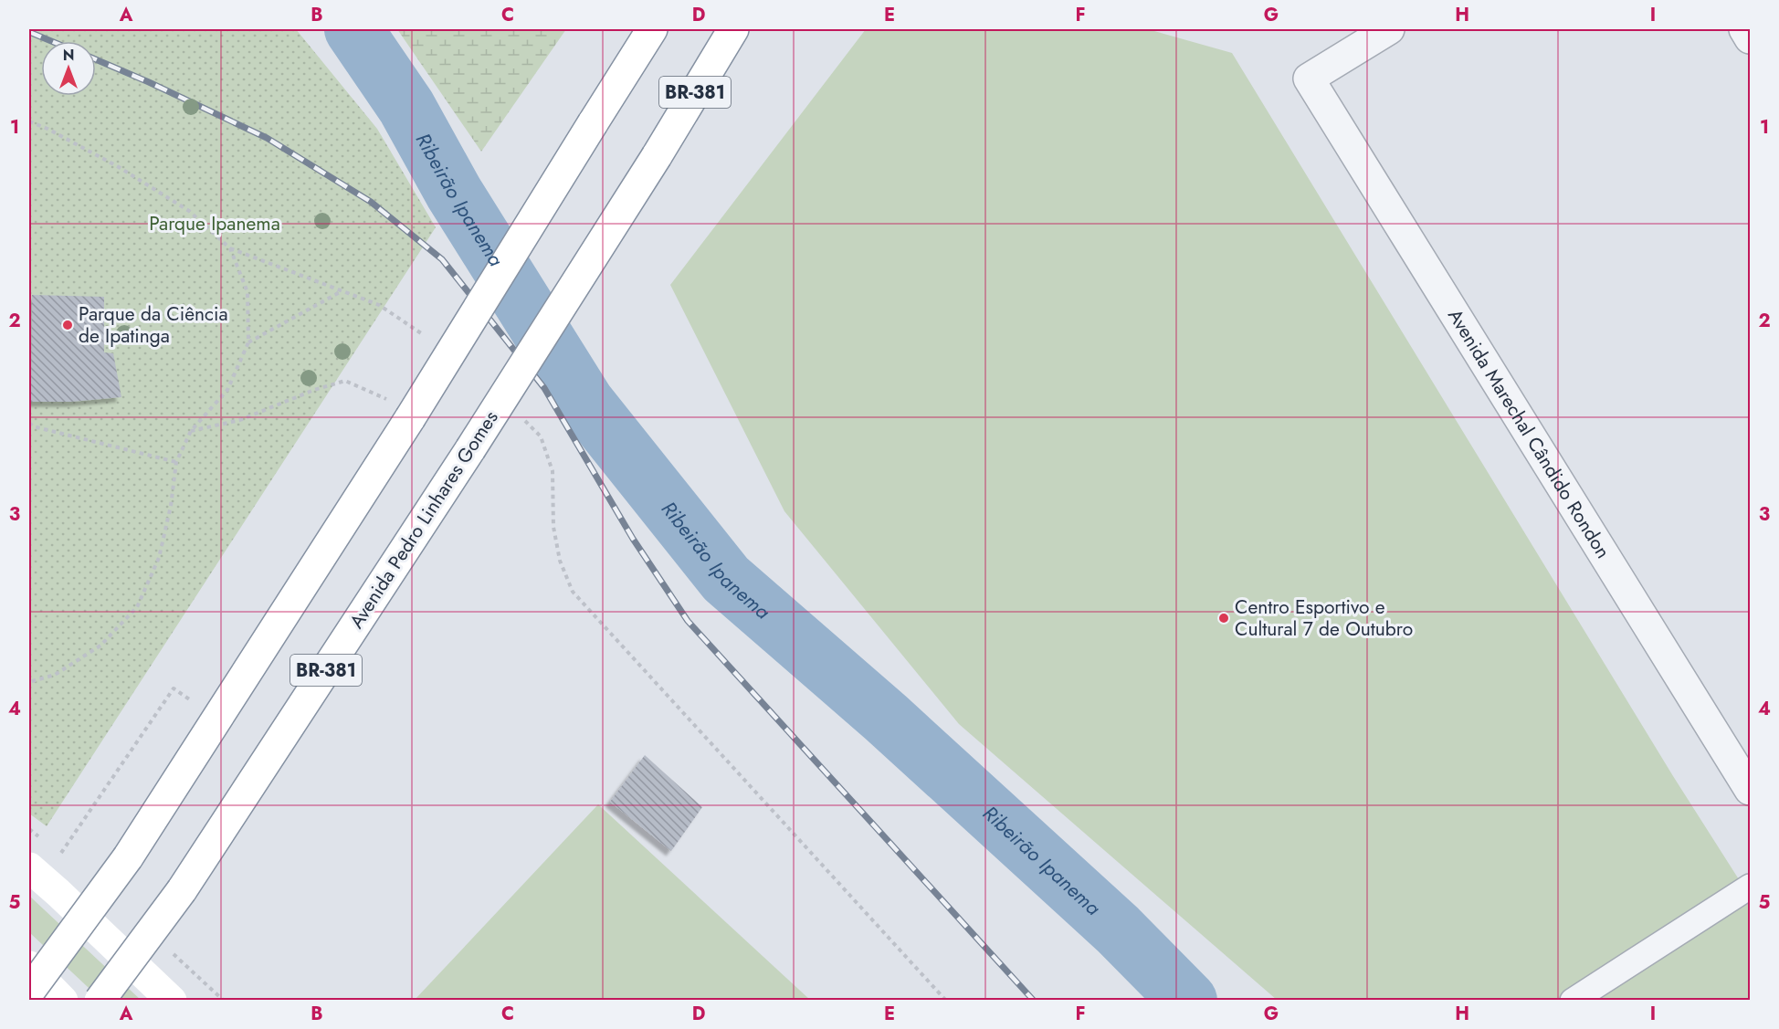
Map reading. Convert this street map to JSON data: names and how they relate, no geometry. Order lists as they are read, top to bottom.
{
  "streets": {
    "main road": ["BR-381", "Avenida Pedro Linhares Gomes"],
    "street": ["Avenida Marechal Cândido Rondon"]
  },
  "water": ["Ribeirão Ipanema"],
  "parks": ["Parque Ipanema"],
  "places": ["Parque da Ciência de Ipatinga", "Centro Esportivo e Cultural 7 de Outubro"],
  "north": "top",
  "grid": {
    "columns": [
      "A",
      "B",
      "C",
      "D",
      "E",
      "F",
      "G",
      "H",
      "I"
    ],
    "rows": [
      "1",
      "2",
      "3",
      "4",
      "5"
    ]
  }
}
